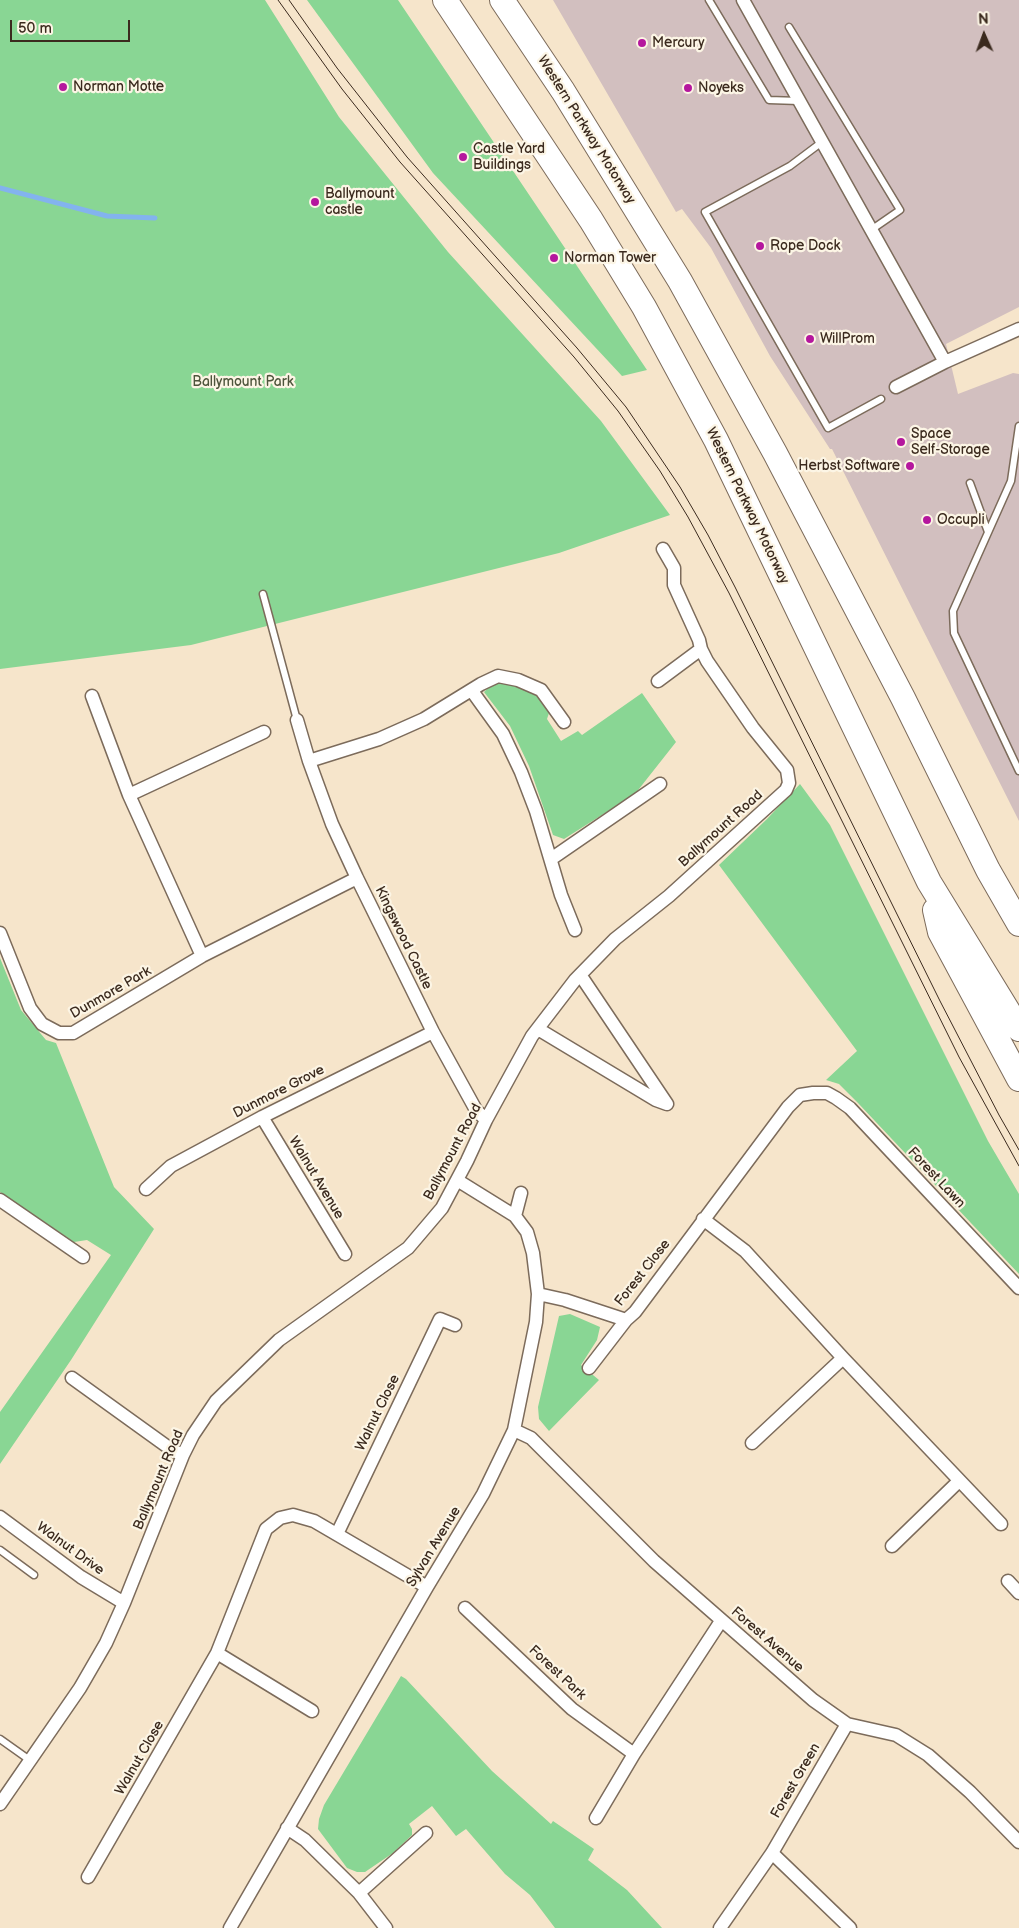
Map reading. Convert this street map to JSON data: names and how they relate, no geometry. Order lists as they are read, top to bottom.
{
  "streets": {
    "highway": ["Western Parkway Motorway"],
    "street": [
      "Ballymount Road",
      "Kingswood Castle",
      "Dunmore Park",
      "Dunmore Grove",
      "Walnut Avenue",
      "Forest Lawn",
      "Forest Close",
      "Walnut Close",
      "Sylvan Avenue",
      "Walnut Drive",
      "Forest Avenue",
      "Forest Park",
      "Forest Green"
    ]
  },
  "crossings": [
    ["Ballymount Road", "Kingswood Castle"],
    ["Ballymount Road", "Sylvan Avenue"],
    ["Ballymount Road", "Walnut Drive"],
    ["Kingswood Castle", "Dunmore Park"],
    ["Kingswood Castle", "Dunmore Grove"],
    ["Dunmore Grove", "Walnut Avenue"],
    ["Forest Lawn", "Forest Close"],
    ["Forest Close", "Sylvan Avenue"],
    ["Walnut Close", "Sylvan Avenue"],
    ["Sylvan Avenue", "Forest Avenue"],
    ["Forest Avenue", "Forest Green"]
  ],
  "parks": ["Ballymount Park"],
  "places": [
    "Mercury",
    "Norman Motte",
    "Noyeks",
    "Castle Yard Buildings",
    "Ballymount castle",
    "Rope Dock",
    "Norman Tower",
    "WillProm",
    "Space Self-Storage",
    "Herbst Software",
    "Occupli"
  ],
  "scale_bar": "50 m",
  "north": "top"
}
